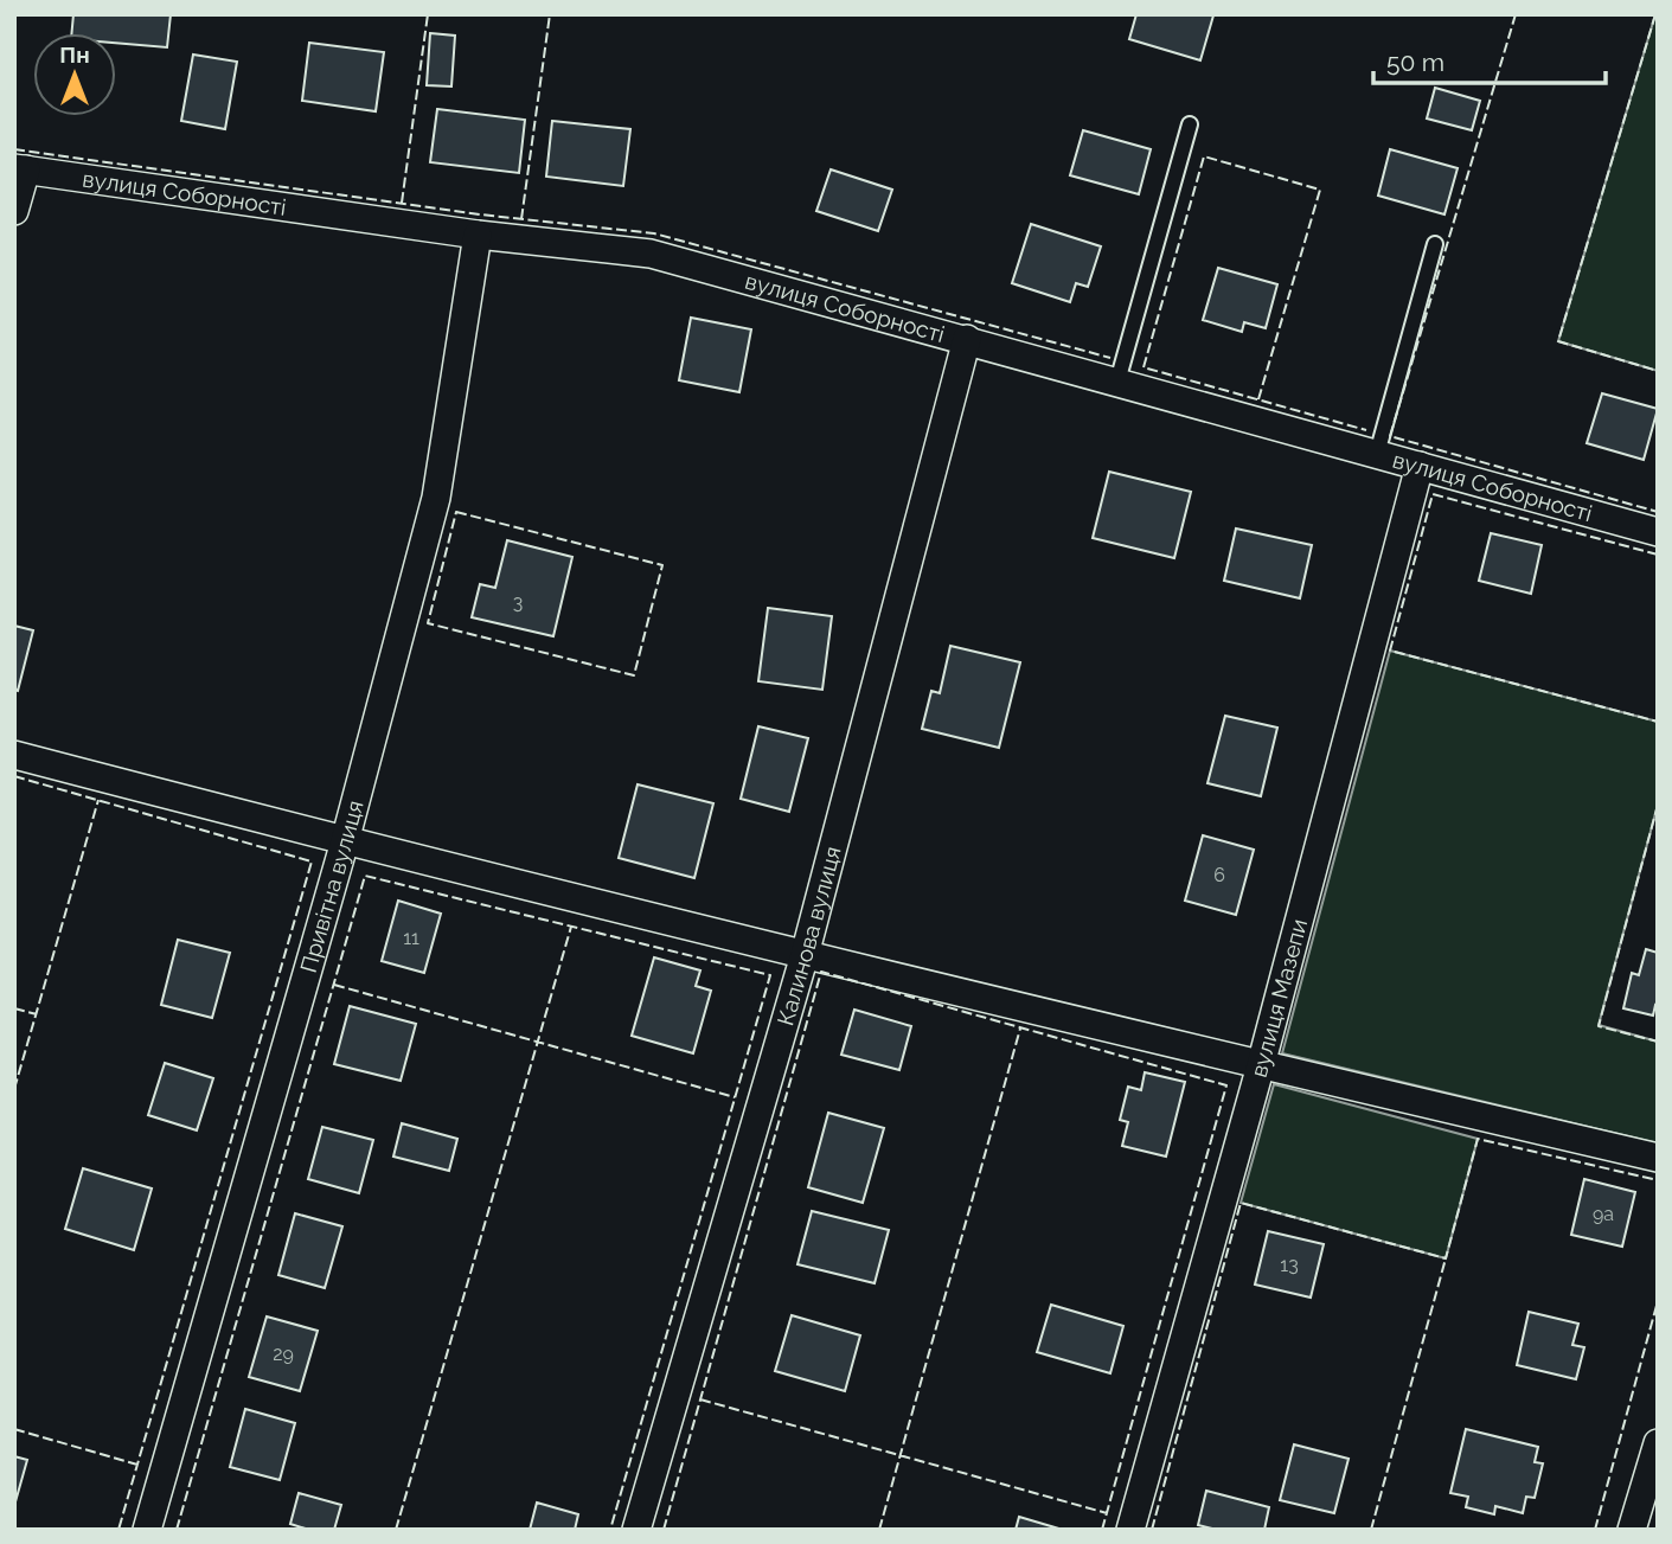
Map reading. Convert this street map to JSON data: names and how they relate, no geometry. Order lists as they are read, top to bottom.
{
  "streets": {
    "street": [
      "вулиця Соборності",
      "Привітна вулиця",
      "Калинова вулиця",
      "вулиця Мазепи"
    ]
  },
  "crossings": [
    ["вулиця Соборності", "Привітна вулиця"],
    ["вулиця Соборності", "Калинова вулиця"],
    ["вулиця Соборності", "вулиця Мазепи"]
  ],
  "house_numbers": [
    "3",
    "6",
    "11",
    "9а",
    "13",
    "29"
  ],
  "scale_bar": "50 m",
  "north": "top"
}
